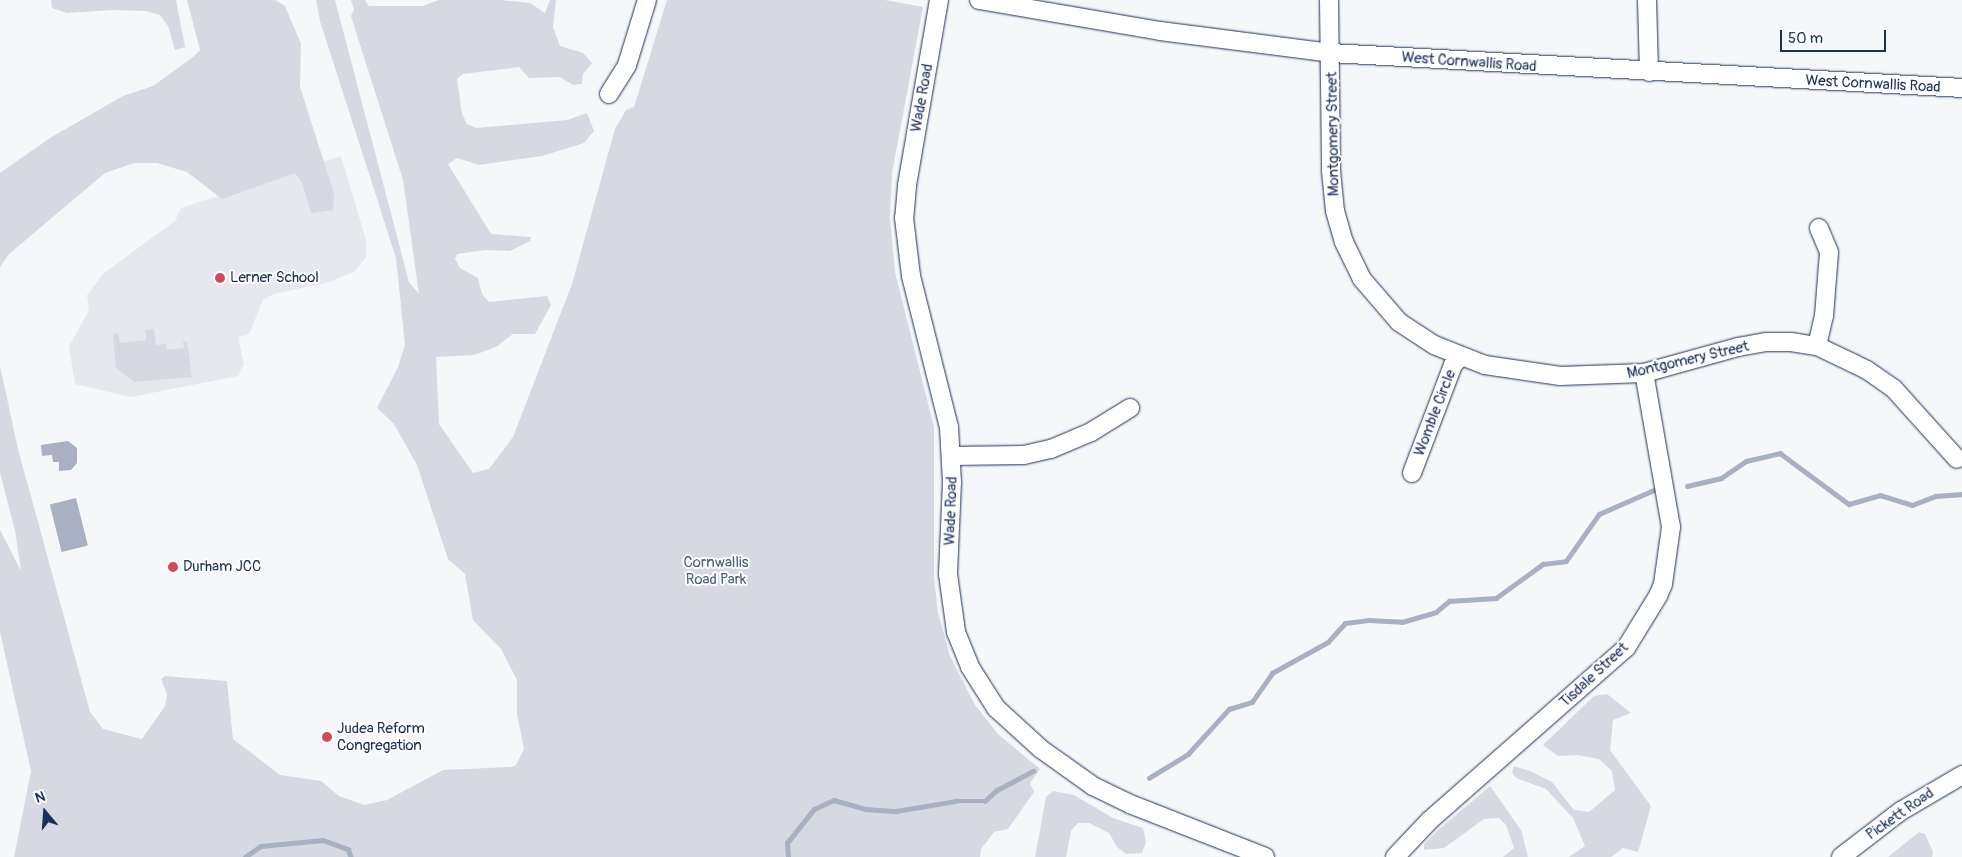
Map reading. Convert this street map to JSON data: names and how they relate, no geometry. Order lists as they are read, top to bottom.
{
  "streets": {
    "street": [
      "West Cornwallis Road",
      "Wade Road",
      "Montgomery Street",
      "Womble Circle",
      "Tisdale Street",
      "Pickett Road"
    ]
  },
  "crossings": [
    ["West Cornwallis Road", "Montgomery Street"],
    ["Montgomery Street", "Womble Circle"],
    ["Montgomery Street", "Tisdale Street"]
  ],
  "parks": ["Cornwallis Road Park"],
  "places": ["Lerner School", "Durham JCC", "Judea Reform Congregation"],
  "scale_bar": "50 m",
  "north": "top"
}
